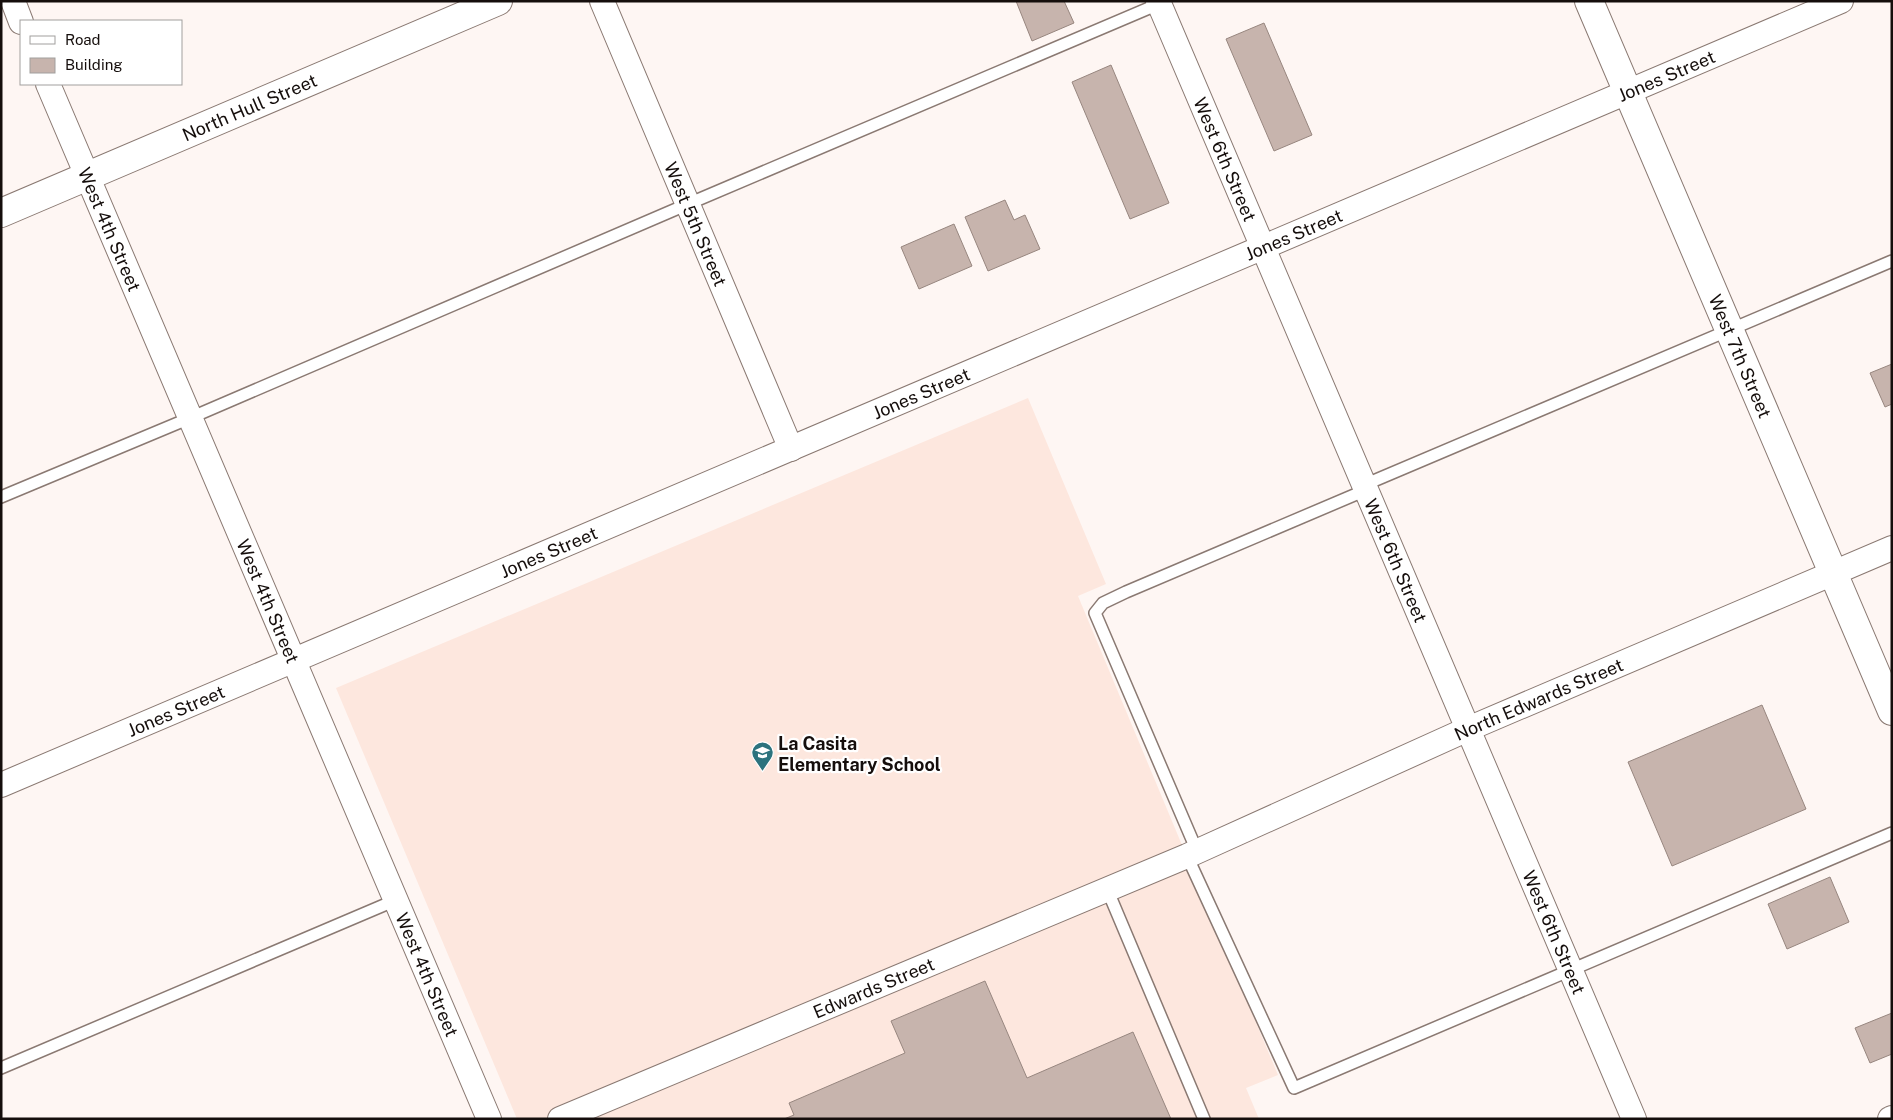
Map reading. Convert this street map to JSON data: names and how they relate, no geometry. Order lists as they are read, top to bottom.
{
  "streets": {
    "main road": ["North Hull Street", "West 7th Street"],
    "street": [
      "Jones Street",
      "West 6th Street",
      "West 5th Street",
      "West 4th Street",
      "North Edwards Street",
      "Edwards Street"
    ]
  },
  "crossings": [
    ["Jones Street", "West 6th Street"],
    ["Jones Street", "West 5th Street"],
    ["Jones Street", "West 4th Street"],
    ["Jones Street", "West 7th Street"],
    ["North Hull Street", "West 4th Street"],
    ["West 6th Street", "North Edwards Street"],
    ["West 7th Street", "North Edwards Street"],
    ["North Edwards Street", "Edwards Street"]
  ],
  "places": {
    "school or university": ["La Casita Elementary School"]
  },
  "legend": ["Road", "Building"]
}
